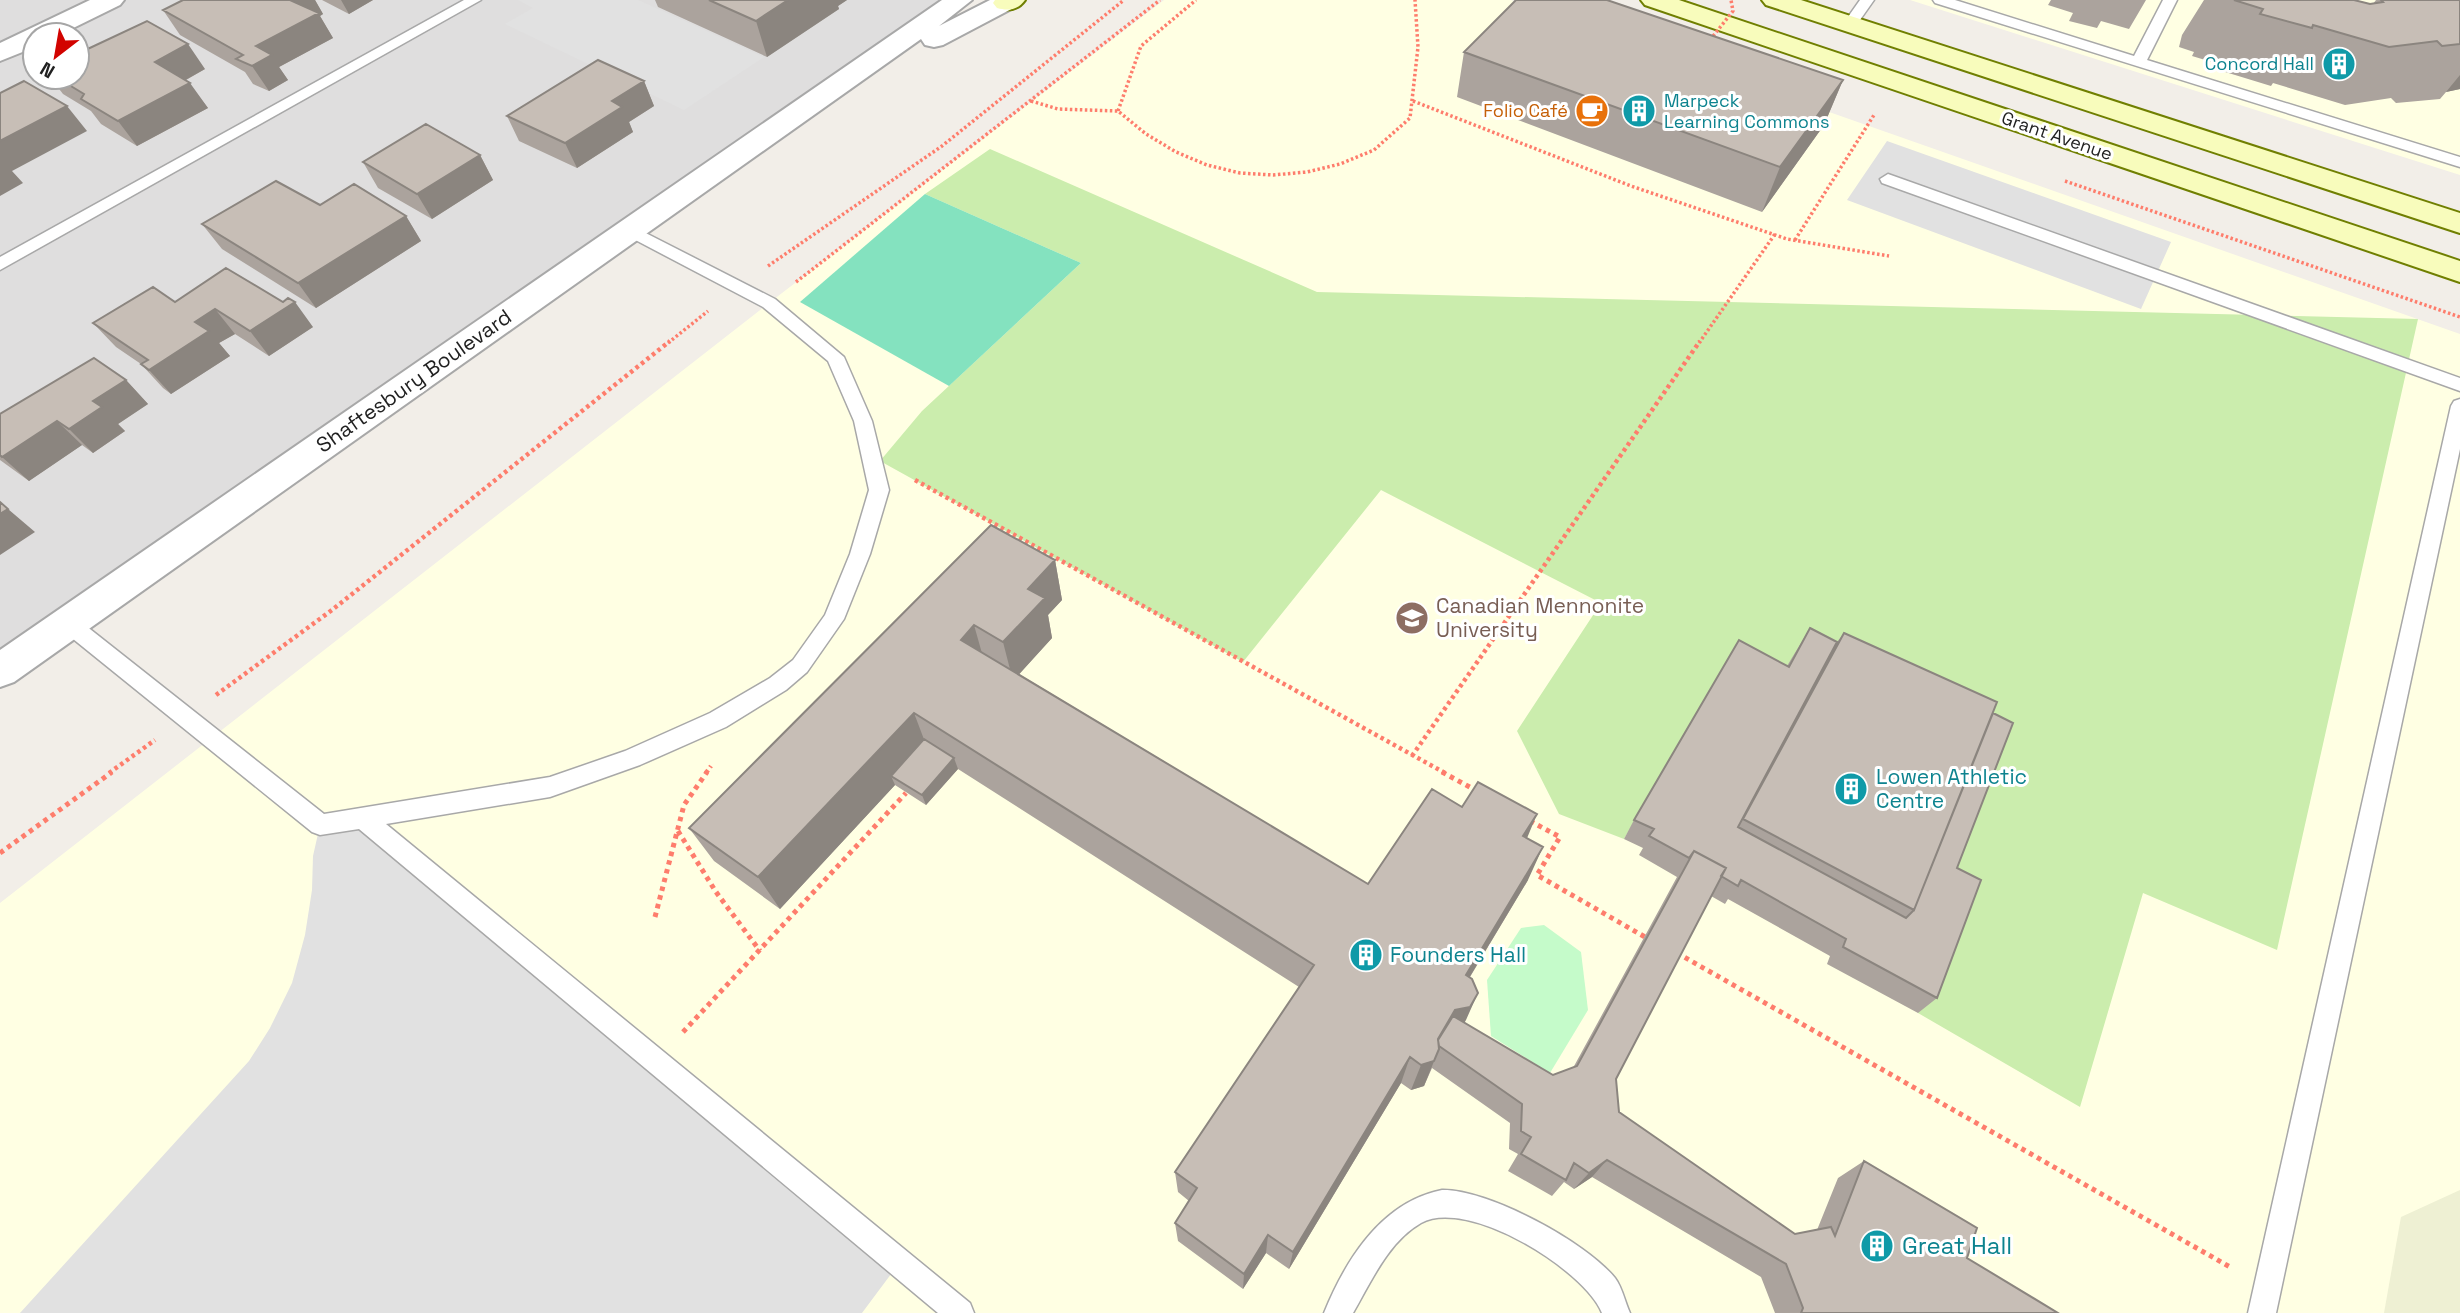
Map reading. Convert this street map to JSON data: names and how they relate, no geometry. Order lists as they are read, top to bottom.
{
  "streets": {
    "main road": ["Grant Avenue"],
    "street": ["Shaftesbury Boulevard"]
  },
  "places": {
    "building": [
      "Concord Hall",
      "Marpeck Learning Commons",
      "Lowen Athletic Centre",
      "Founders Hall",
      "Great Hall"
    ],
    "cafe": ["Folio Café"],
    "school or university": ["Canadian Mennonite University"]
  },
  "north": "bottom left"
}
